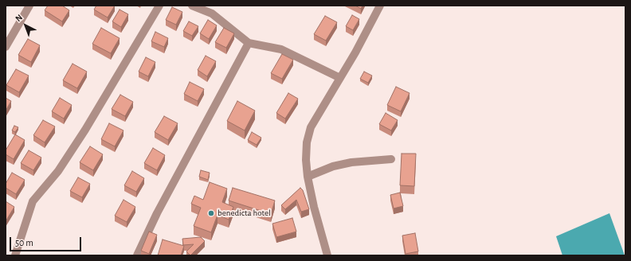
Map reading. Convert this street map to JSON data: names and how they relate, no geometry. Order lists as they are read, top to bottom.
{
  "places": ["benedicta hotel"],
  "scale_bar": "50 m",
  "north": "top left"
}
